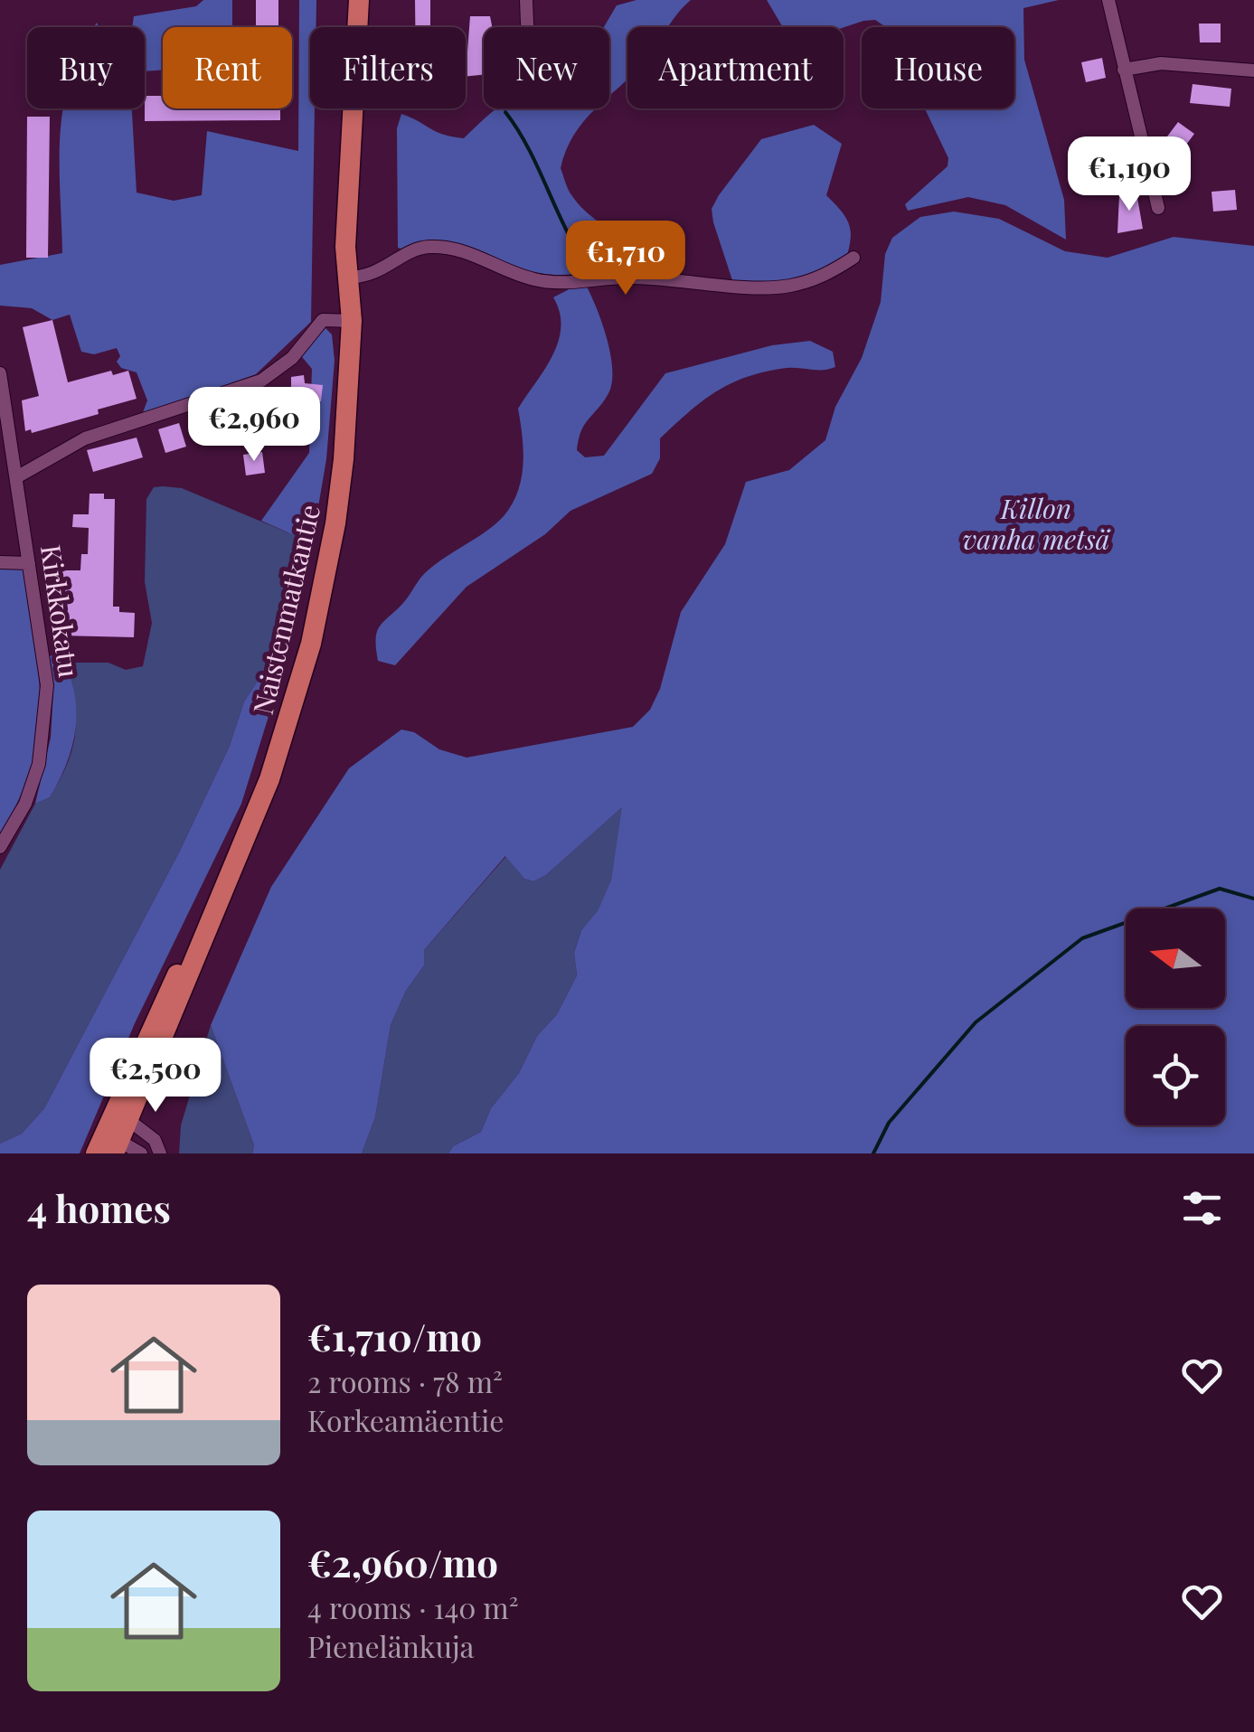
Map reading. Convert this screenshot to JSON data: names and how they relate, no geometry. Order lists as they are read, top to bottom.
{
  "streets": {
    "main road": ["Naistenmatkantie"],
    "street": ["Kirkkokatu"]
  },
  "parks": ["Killon vanha metsä"],
  "north": "left",
  "page": {
    "chip": [
      "Buy",
      "Rent",
      "Filters",
      "New",
      "Apartment",
      "House"
    ],
    "price": [
      "€1,190",
      "€1,710",
      "€2,960",
      "€2,500"
    ],
    "heading": "4 homes",
    "list": [
      {
        "name": "€1,710/mo",
        "note": "2 rooms · 78 m² · Korkeamäentie"
      },
      {
        "name": "€2,960/mo",
        "note": "4 rooms · 140 m² · Pienelänkuja"
      }
    ]
  }
}
